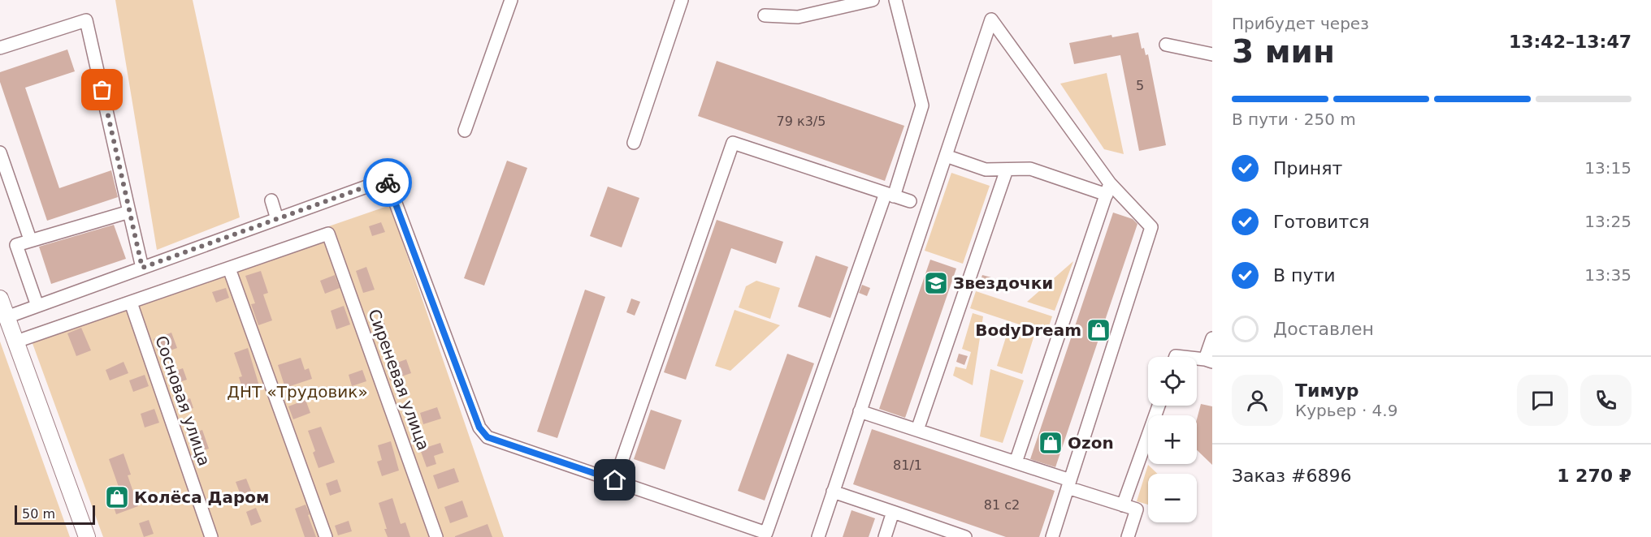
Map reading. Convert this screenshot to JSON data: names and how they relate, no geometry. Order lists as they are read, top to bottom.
{
  "streets": {
    "street": ["Сиреневая улица", "Сосновая улица"]
  },
  "parks": ["ДНТ «Трудовик»"],
  "places": {
    "school or university": ["Звездочки"],
    "shop": ["BodyDream", "Ozon", "Колёса Даром"]
  },
  "house_numbers": [
    "5",
    "79 к3/5",
    "81/1",
    "81 с2"
  ],
  "scale_bar": "50 m",
  "page": {
    "heading": ["3 мин", "Прибудет через", "13:42–13:47"],
    "panel": [
      "Тимур",
      "Курьер · 4.9",
      "Заказ #6896",
      "1 270 ₽"
    ],
    "bar": "В пути · 250 m",
    "list": [
      ["Принят", "13:15"],
      ["Готовится", "13:25"],
      ["В пути", "13:35"],
      "Доставлен"
    ],
    "map_buttons": ["+", "−"],
    "scale": "50 m"
  }
}
